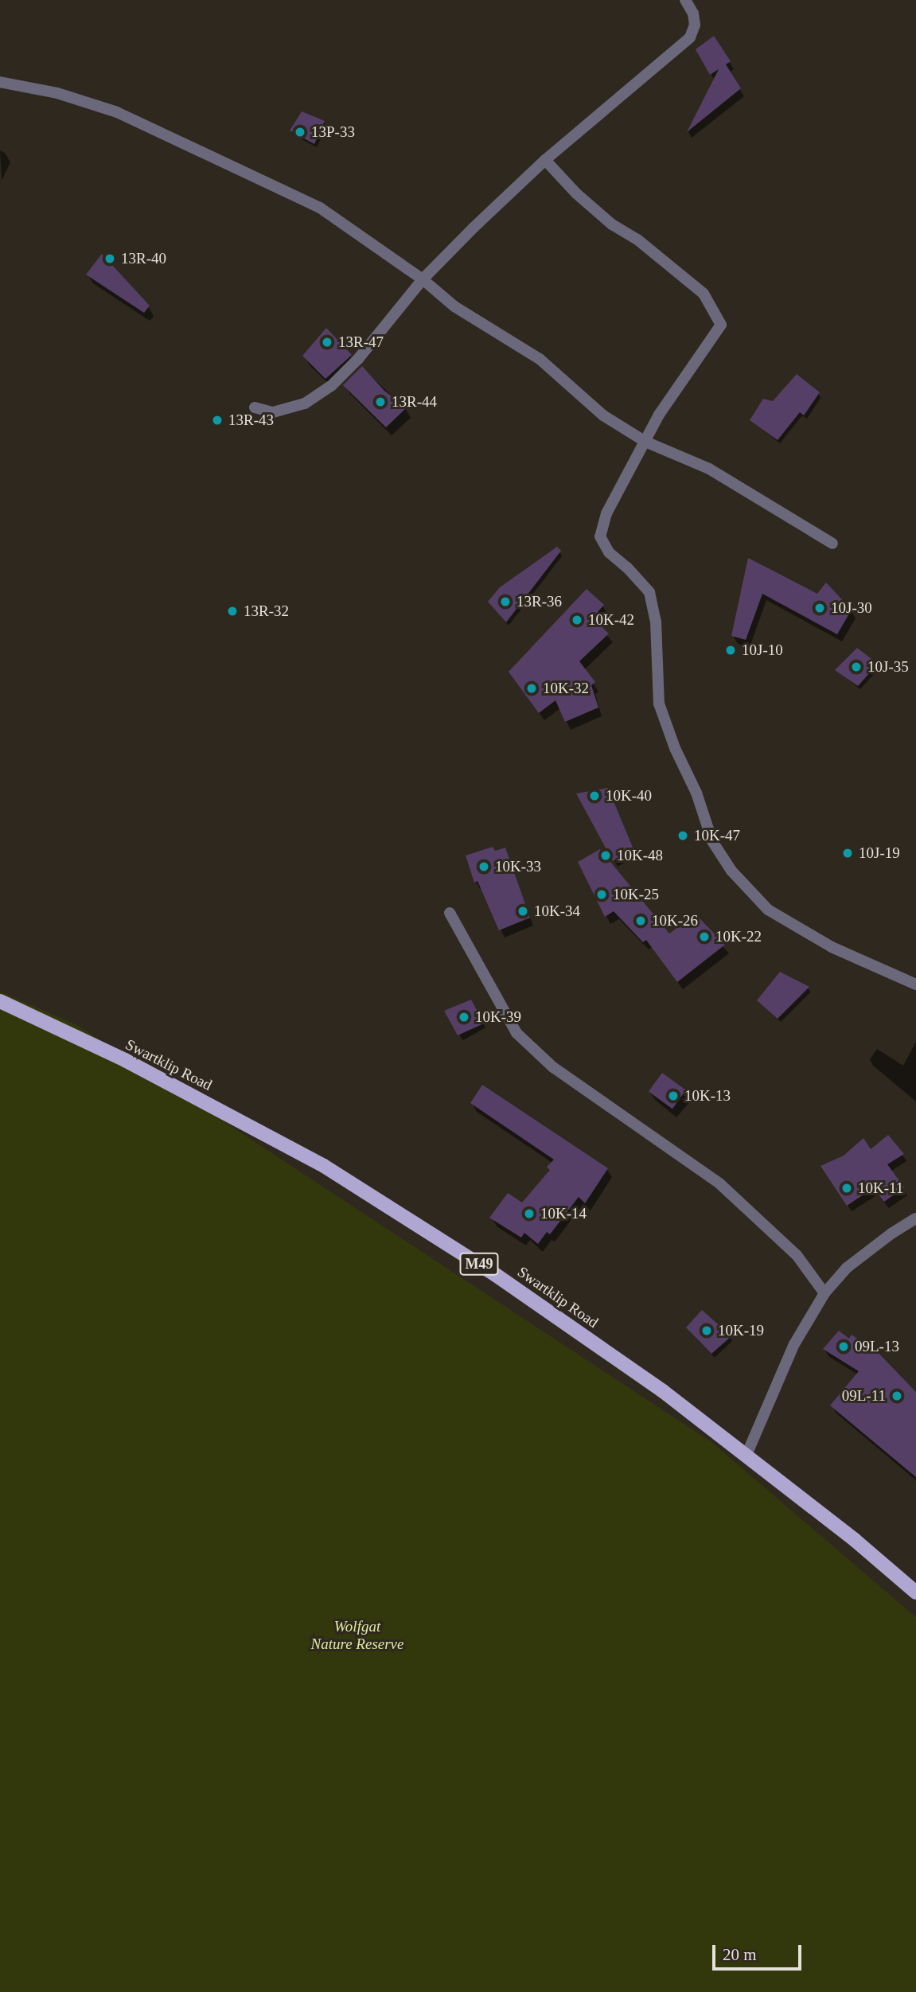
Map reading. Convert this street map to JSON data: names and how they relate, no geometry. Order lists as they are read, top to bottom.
{
  "streets": {
    "main road": ["Swartklip Road", "M49"]
  },
  "parks": ["Wolfgat Nature Reserve"],
  "places": [
    "13P-33",
    "13R-40",
    "13R-47",
    "13R-44",
    "13R-43",
    "13R-36",
    "10J-30",
    "13R-32",
    "10K-42",
    "10J-10",
    "10J-35",
    "10K-32",
    "10K-40",
    "10K-47",
    "10J-19",
    "10K-48",
    "10K-33",
    "10K-25",
    "10K-34",
    "10K-26",
    "10K-22",
    "10K-39",
    "10K-13",
    "10K-11",
    "10K-14",
    "10K-19",
    "09L-13",
    "09L-11"
  ],
  "scale_bar": "20 m"
}
